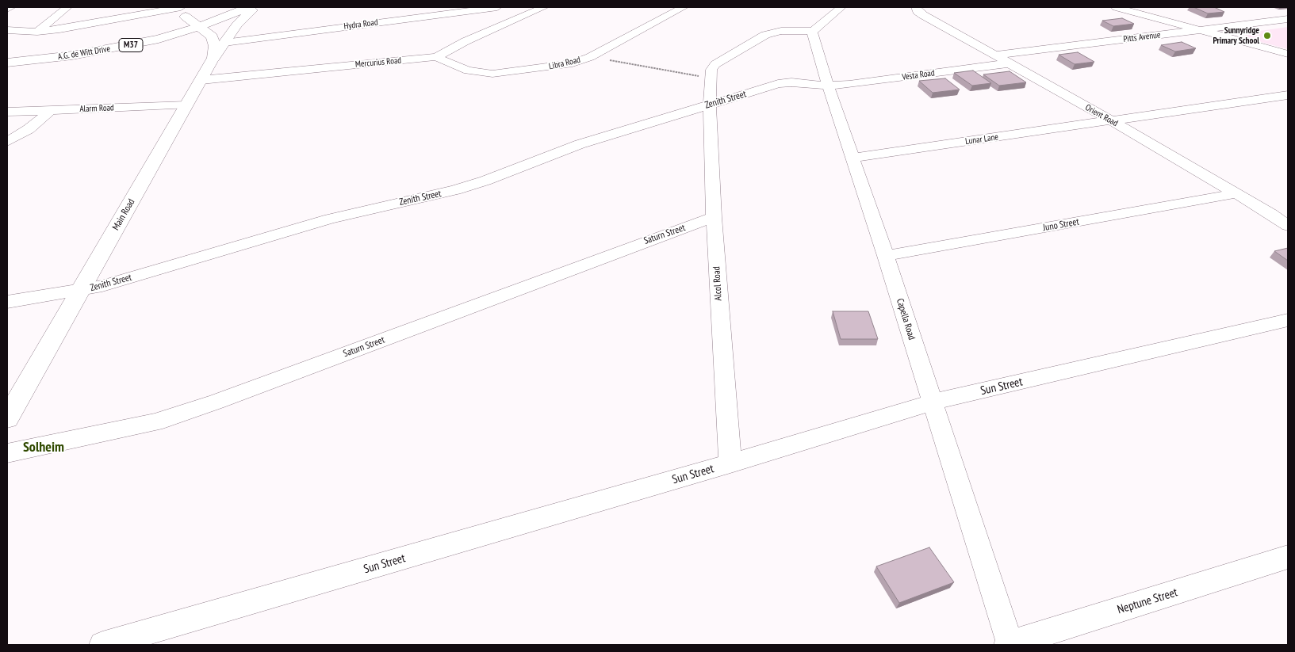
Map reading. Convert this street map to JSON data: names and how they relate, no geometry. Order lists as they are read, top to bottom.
{
  "streets": {
    "street": [
      "Hydra Road",
      "Pitts Avenue",
      "M37",
      "A.G. de Witt Drive",
      "Mercurius Road",
      "Libra Road",
      "Vesta Road",
      "Zenith Street",
      "Alarm Road",
      "Orient Road",
      "Lunar Lane",
      "Main Road",
      "Juno Street",
      "Saturn Street",
      "Alcol Road",
      "Capella Road",
      "Sun Street",
      "Neptune Street"
    ]
  },
  "crossings": [
    ["Pitts Avenue", "Orient Road"],
    ["A.G. de Witt Drive", "Main Road"],
    ["Mercurius Road", "Libra Road"],
    ["Mercurius Road", "Main Road"],
    ["Vesta Road", "Zenith Street"],
    ["Vesta Road", "Orient Road"],
    ["Vesta Road", "Capella Road"],
    ["Zenith Street", "Main Road"],
    ["Zenith Street", "Alcol Road"],
    ["Zenith Street", "Capella Road"],
    ["Alarm Road", "Main Road"],
    ["Orient Road", "Lunar Lane"],
    ["Orient Road", "Juno Street"],
    ["Lunar Lane", "Capella Road"],
    ["Juno Street", "Capella Road"],
    ["Saturn Street", "Alcol Road"],
    ["Alcol Road", "Sun Street"],
    ["Capella Road", "Sun Street"],
    ["Capella Road", "Neptune Street"]
  ],
  "districts": ["Solheim"],
  "places": ["Sunnyridge Primary School"]
}
